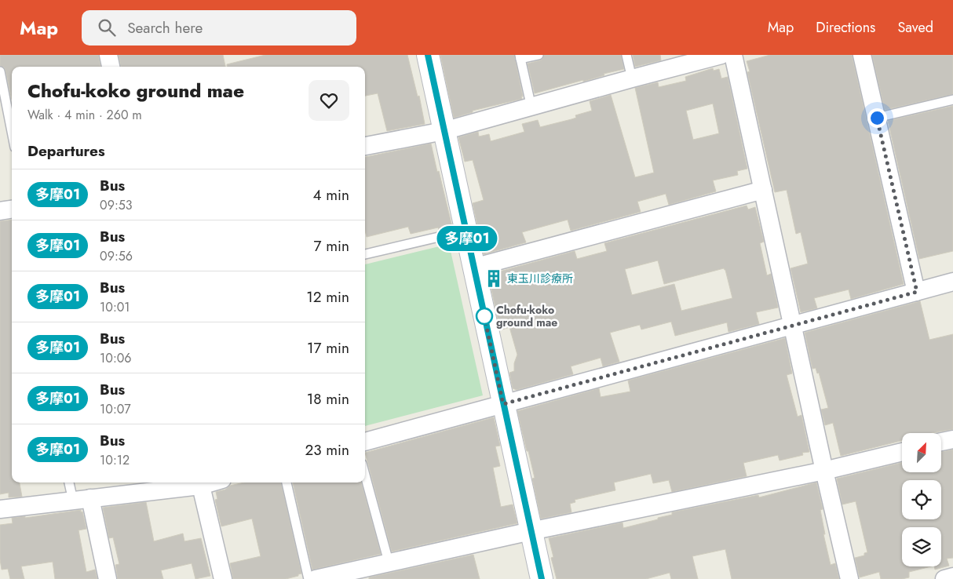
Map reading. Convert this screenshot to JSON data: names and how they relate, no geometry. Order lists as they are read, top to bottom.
{
  "places": {
    "building": ["東玉川診療所"],
    "other": ["Chofu-koko ground mae"]
  },
  "lines": ["bus line 多摩01"],
  "north": "top right",
  "page": {
    "header": "Map",
    "search": "Search here",
    "nav": ["Map", "Directions", "Saved"],
    "on_map": "多摩01",
    "heading": [
      ["Chofu-koko ground mae", "Walk · 4 min · 260 m"],
      "Departures"
    ],
    "list": [
      {
        "mark": "多摩01",
        "name": "Bus",
        "note": "09:53",
        "value": "4 min"
      },
      {
        "mark": "多摩01",
        "name": "Bus",
        "note": "09:56",
        "value": "7 min"
      },
      {
        "mark": "多摩01",
        "name": "Bus",
        "note": "10:01",
        "value": "12 min"
      },
      {
        "mark": "多摩01",
        "name": "Bus",
        "note": "10:06",
        "value": "17 min"
      },
      {
        "mark": "多摩01",
        "name": "Bus",
        "note": "10:07",
        "value": "18 min"
      },
      {
        "mark": "多摩01",
        "name": "Bus",
        "note": "10:12",
        "value": "23 min"
      }
    ]
  }
}
